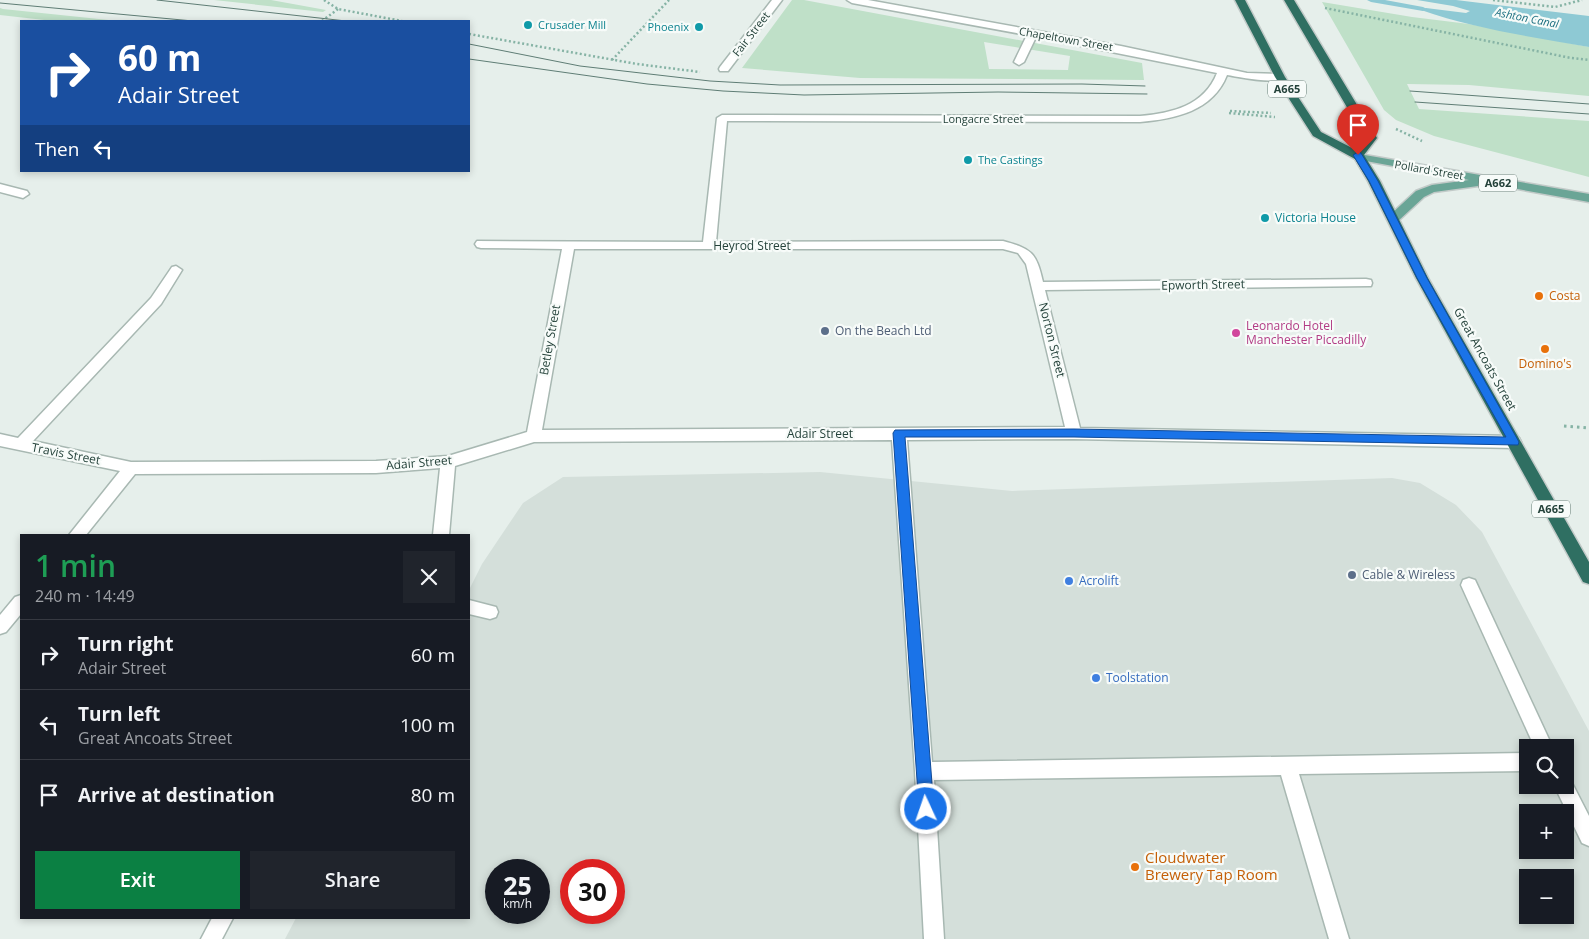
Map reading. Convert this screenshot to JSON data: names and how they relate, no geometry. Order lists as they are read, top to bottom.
{
  "streets": {
    "highway": ["A665", "Great Ancoats Street"],
    "main road": ["Pollard Street", "A662"],
    "street": [
      "Fair Street",
      "Chapeltown Street",
      "Longacre Street",
      "Heyrod Street",
      "Epworth Street",
      "Betley Street",
      "Norton Street",
      "Adair Street",
      "Travis Street"
    ]
  },
  "crossings": [
    ["Chapeltown Street", "A665"],
    ["Chapeltown Street", "Longacre Street"],
    ["A665", "Pollard Street"],
    ["A665", "Great Ancoats Street"],
    ["Longacre Street", "Heyrod Street"],
    ["Pollard Street", "Great Ancoats Street"],
    ["Heyrod Street", "Betley Street"],
    ["Heyrod Street", "Norton Street"],
    ["Epworth Street", "Norton Street"],
    ["Betley Street", "Adair Street"],
    ["Norton Street", "Adair Street"],
    ["Great Ancoats Street", "Adair Street"],
    ["Adair Street", "Travis Street"]
  ],
  "water": ["Ashton Canal"],
  "places": [
    "Crusader Mill",
    "Phoenix",
    "The Castings",
    "Victoria House",
    "Costa",
    "On the Beach Ltd",
    "Leonardo Hotel Manchester Piccadilly",
    "Domino's",
    "Cable & Wireless",
    "Acrolift",
    "Toolstation",
    "Cloudwater Brewery Tap Room"
  ],
  "page": {
    "turn": ["60 m", "Adair Street"],
    "then": "Then",
    "heading": ["1 min", "240 m · 14:49"],
    "list": [
      {
        "name": "Turn right",
        "note": "Adair Street",
        "value": "60 m"
      },
      {
        "name": "Turn left",
        "note": "Great Ancoats Street",
        "value": "100 m"
      },
      {
        "name": "Arrive at destination",
        "value": "80 m"
      }
    ],
    "map_buttons": ["+", "−"],
    "buttons": ["Exit", "Share"],
    "speed": "25 km/h",
    "limit": "30"
  }
}
